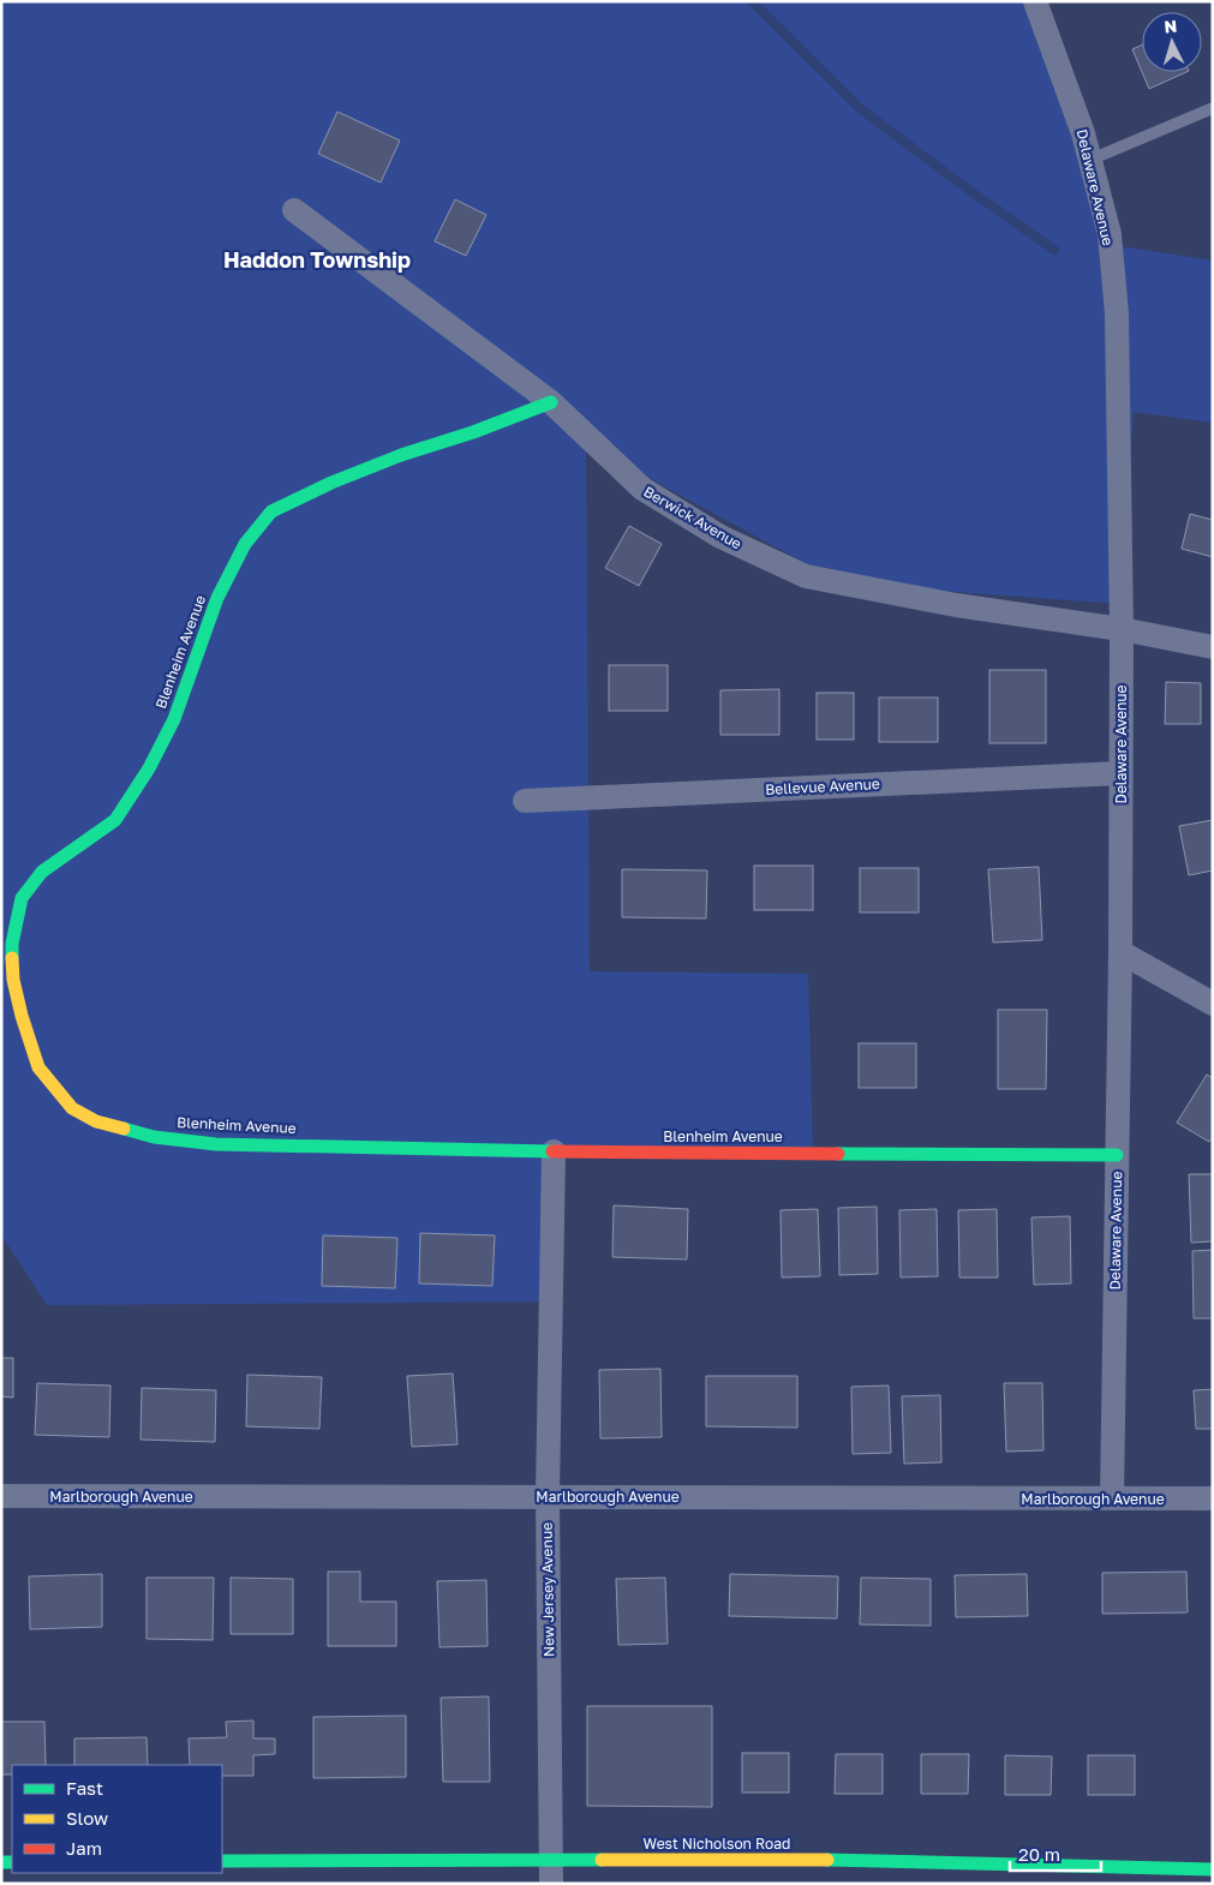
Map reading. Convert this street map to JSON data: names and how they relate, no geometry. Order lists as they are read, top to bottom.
{
  "streets": {
    "street": [
      "Delaware Avenue",
      "Berwick Avenue",
      "Blenheim Avenue",
      "Bellevue Avenue",
      "Marlborough Avenue",
      "New Jersey Avenue",
      "West Nicholson Road"
    ]
  },
  "crossings": [
    ["Delaware Avenue", "Berwick Avenue"],
    ["Delaware Avenue", "Blenheim Avenue"],
    ["Delaware Avenue", "Bellevue Avenue"],
    ["Delaware Avenue", "Marlborough Avenue"],
    ["Berwick Avenue", "Blenheim Avenue"],
    ["Blenheim Avenue", "New Jersey Avenue"],
    ["Marlborough Avenue", "New Jersey Avenue"],
    ["New Jersey Avenue", "West Nicholson Road"]
  ],
  "districts": ["Haddon Township"],
  "legend": ["Fast", "Slow", "Jam"],
  "scale_bar": "20 m",
  "north": "top"
}
